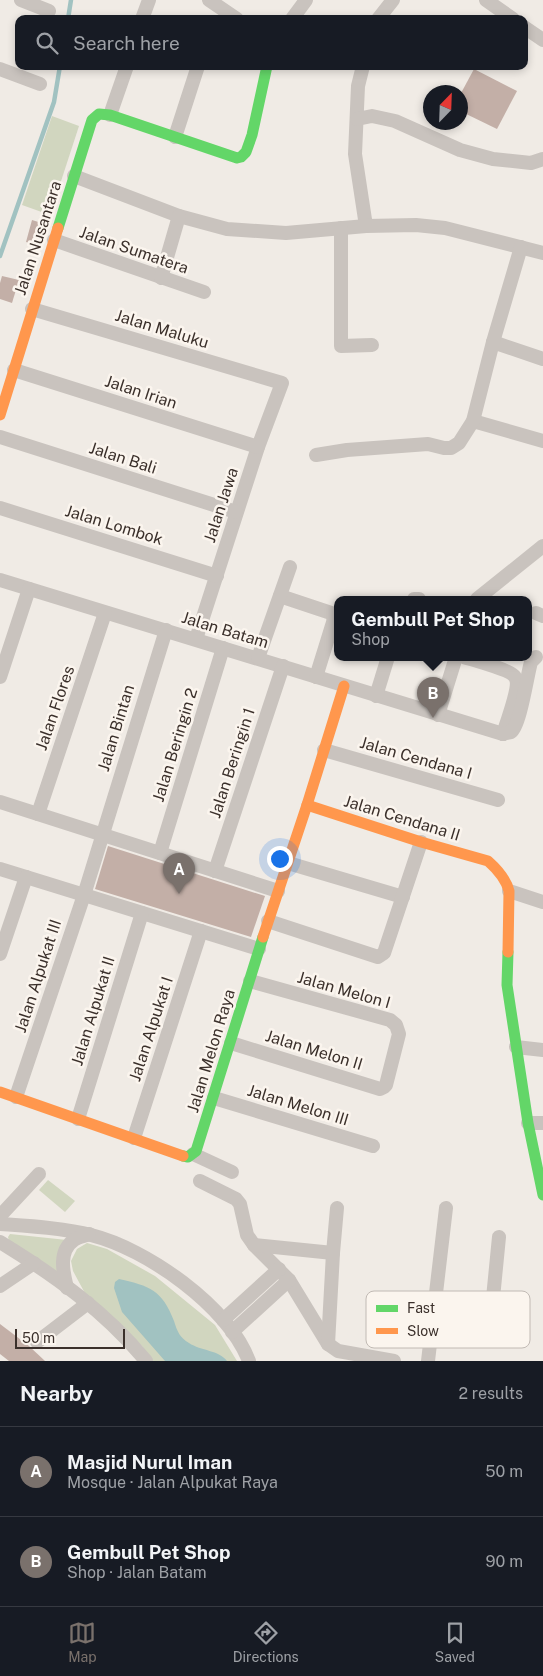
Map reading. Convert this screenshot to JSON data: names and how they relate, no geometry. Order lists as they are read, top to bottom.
{
  "streets": {
    "street": [
      "Jalan Nusantara",
      "Jalan Sumatera",
      "Jalan Maluku",
      "Jalan Irian",
      "Jalan Bali",
      "Jalan Jawa",
      "Jalan Lombok",
      "Jalan Batam",
      "Jalan Flores",
      "Jalan Bintan",
      "Jalan Beringin 2",
      "Jalan Cendana I",
      "Jalan Beringin 1",
      "Jalan Cendana II",
      "Jalan Alpukat III",
      "Jalan Melon I",
      "Jalan Alpukat II",
      "Jalan Alpukat I",
      "Jalan Melon II",
      "Jalan Melon Raya",
      "Jalan Melon III"
    ]
  },
  "crossings": [
    ["Jalan Nusantara", "Jalan Sumatera"],
    ["Jalan Nusantara", "Jalan Maluku"],
    ["Jalan Nusantara", "Jalan Irian"],
    ["Jalan Maluku", "Jalan Jawa"],
    ["Jalan Irian", "Jalan Jawa"],
    ["Jalan Bali", "Jalan Jawa"],
    ["Jalan Jawa", "Jalan Lombok"],
    ["Jalan Jawa", "Jalan Batam"],
    ["Jalan Batam", "Jalan Flores"],
    ["Jalan Batam", "Jalan Bintan"],
    ["Jalan Batam", "Jalan Beringin 2"],
    ["Jalan Batam", "Jalan Beringin 1"],
    ["Jalan Batam", "Jalan Melon Raya"],
    ["Jalan Bintan", "Jalan Alpukat III"],
    ["Jalan Cendana I", "Jalan Melon Raya"],
    ["Jalan Cendana II", "Jalan Melon Raya"],
    ["Jalan Melon I", "Jalan Melon II"],
    ["Jalan Melon I", "Jalan Melon Raya"],
    ["Jalan Melon II", "Jalan Melon Raya"],
    ["Jalan Melon Raya", "Jalan Melon III"]
  ],
  "legend": ["Fast", "Slow"],
  "scale_bar": "50 m",
  "north": "top right",
  "page": {
    "search": "Search here",
    "popup": ["Gembull Pet Shop", "Shop"],
    "pins": ["B", "A"],
    "scale": "50 m",
    "heading": ["Nearby", "2 results"],
    "list": [
      {
        "mark": "A",
        "name": "Masjid Nurul Iman",
        "note": "Mosque · Jalan Alpukat Raya",
        "value": "50 m"
      },
      {
        "mark": "B",
        "name": "Gembull Pet Shop",
        "note": "Shop · Jalan Batam",
        "value": "90 m"
      }
    ],
    "nav": ["Map", "Directions", "Saved"]
  }
}
